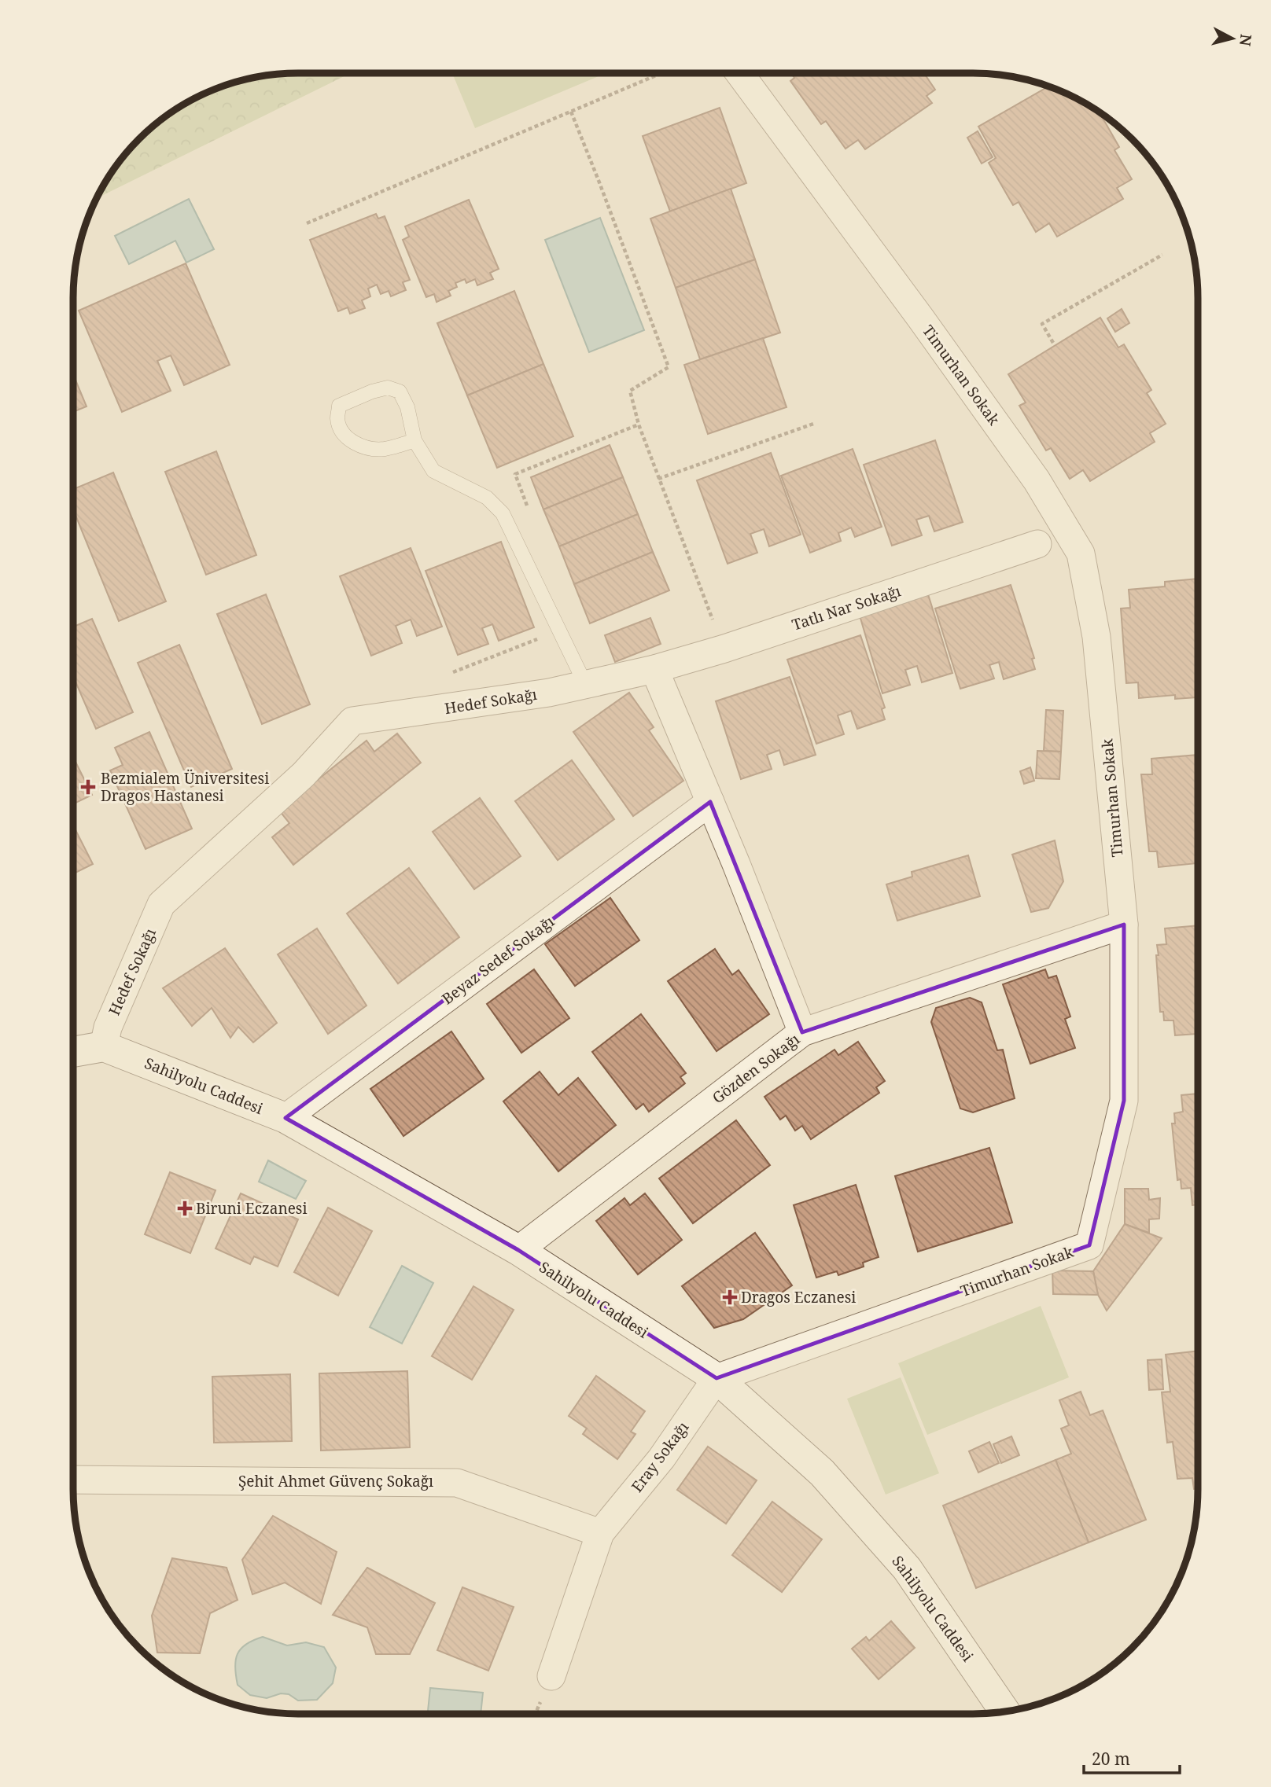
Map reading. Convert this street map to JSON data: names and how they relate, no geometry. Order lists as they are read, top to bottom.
{
  "streets": {
    "street": [
      "Timurhan Sokak",
      "Tatlı Nar Sokağı",
      "Hedef Sokağı",
      "Beyaz Sedef Sokağı",
      "Gözden Sokağı",
      "Sahilyolu Caddesi",
      "Eray Sokağı",
      "Şehit Ahmet Güvenç Sokağı"
    ]
  },
  "crossings": [
    ["Timurhan Sokak", "Gözden Sokağı"],
    ["Timurhan Sokak", "Sahilyolu Caddesi"],
    ["Timurhan Sokak", "Eray Sokağı"],
    ["Tatlı Nar Sokağı", "Hedef Sokağı"],
    ["Hedef Sokağı", "Sahilyolu Caddesi"],
    ["Beyaz Sedef Sokağı", "Sahilyolu Caddesi"],
    ["Gözden Sokağı", "Sahilyolu Caddesi"],
    ["Sahilyolu Caddesi", "Eray Sokağı"],
    ["Eray Sokağı", "Şehit Ahmet Güvenç Sokağı"]
  ],
  "places": {
    "health": ["Bezmialem Üniversitesi Dragos Hastanesi", "Biruni Eczanesi", "Dragos Eczanesi"]
  },
  "scale_bar": "20 m",
  "north": "right"
}
